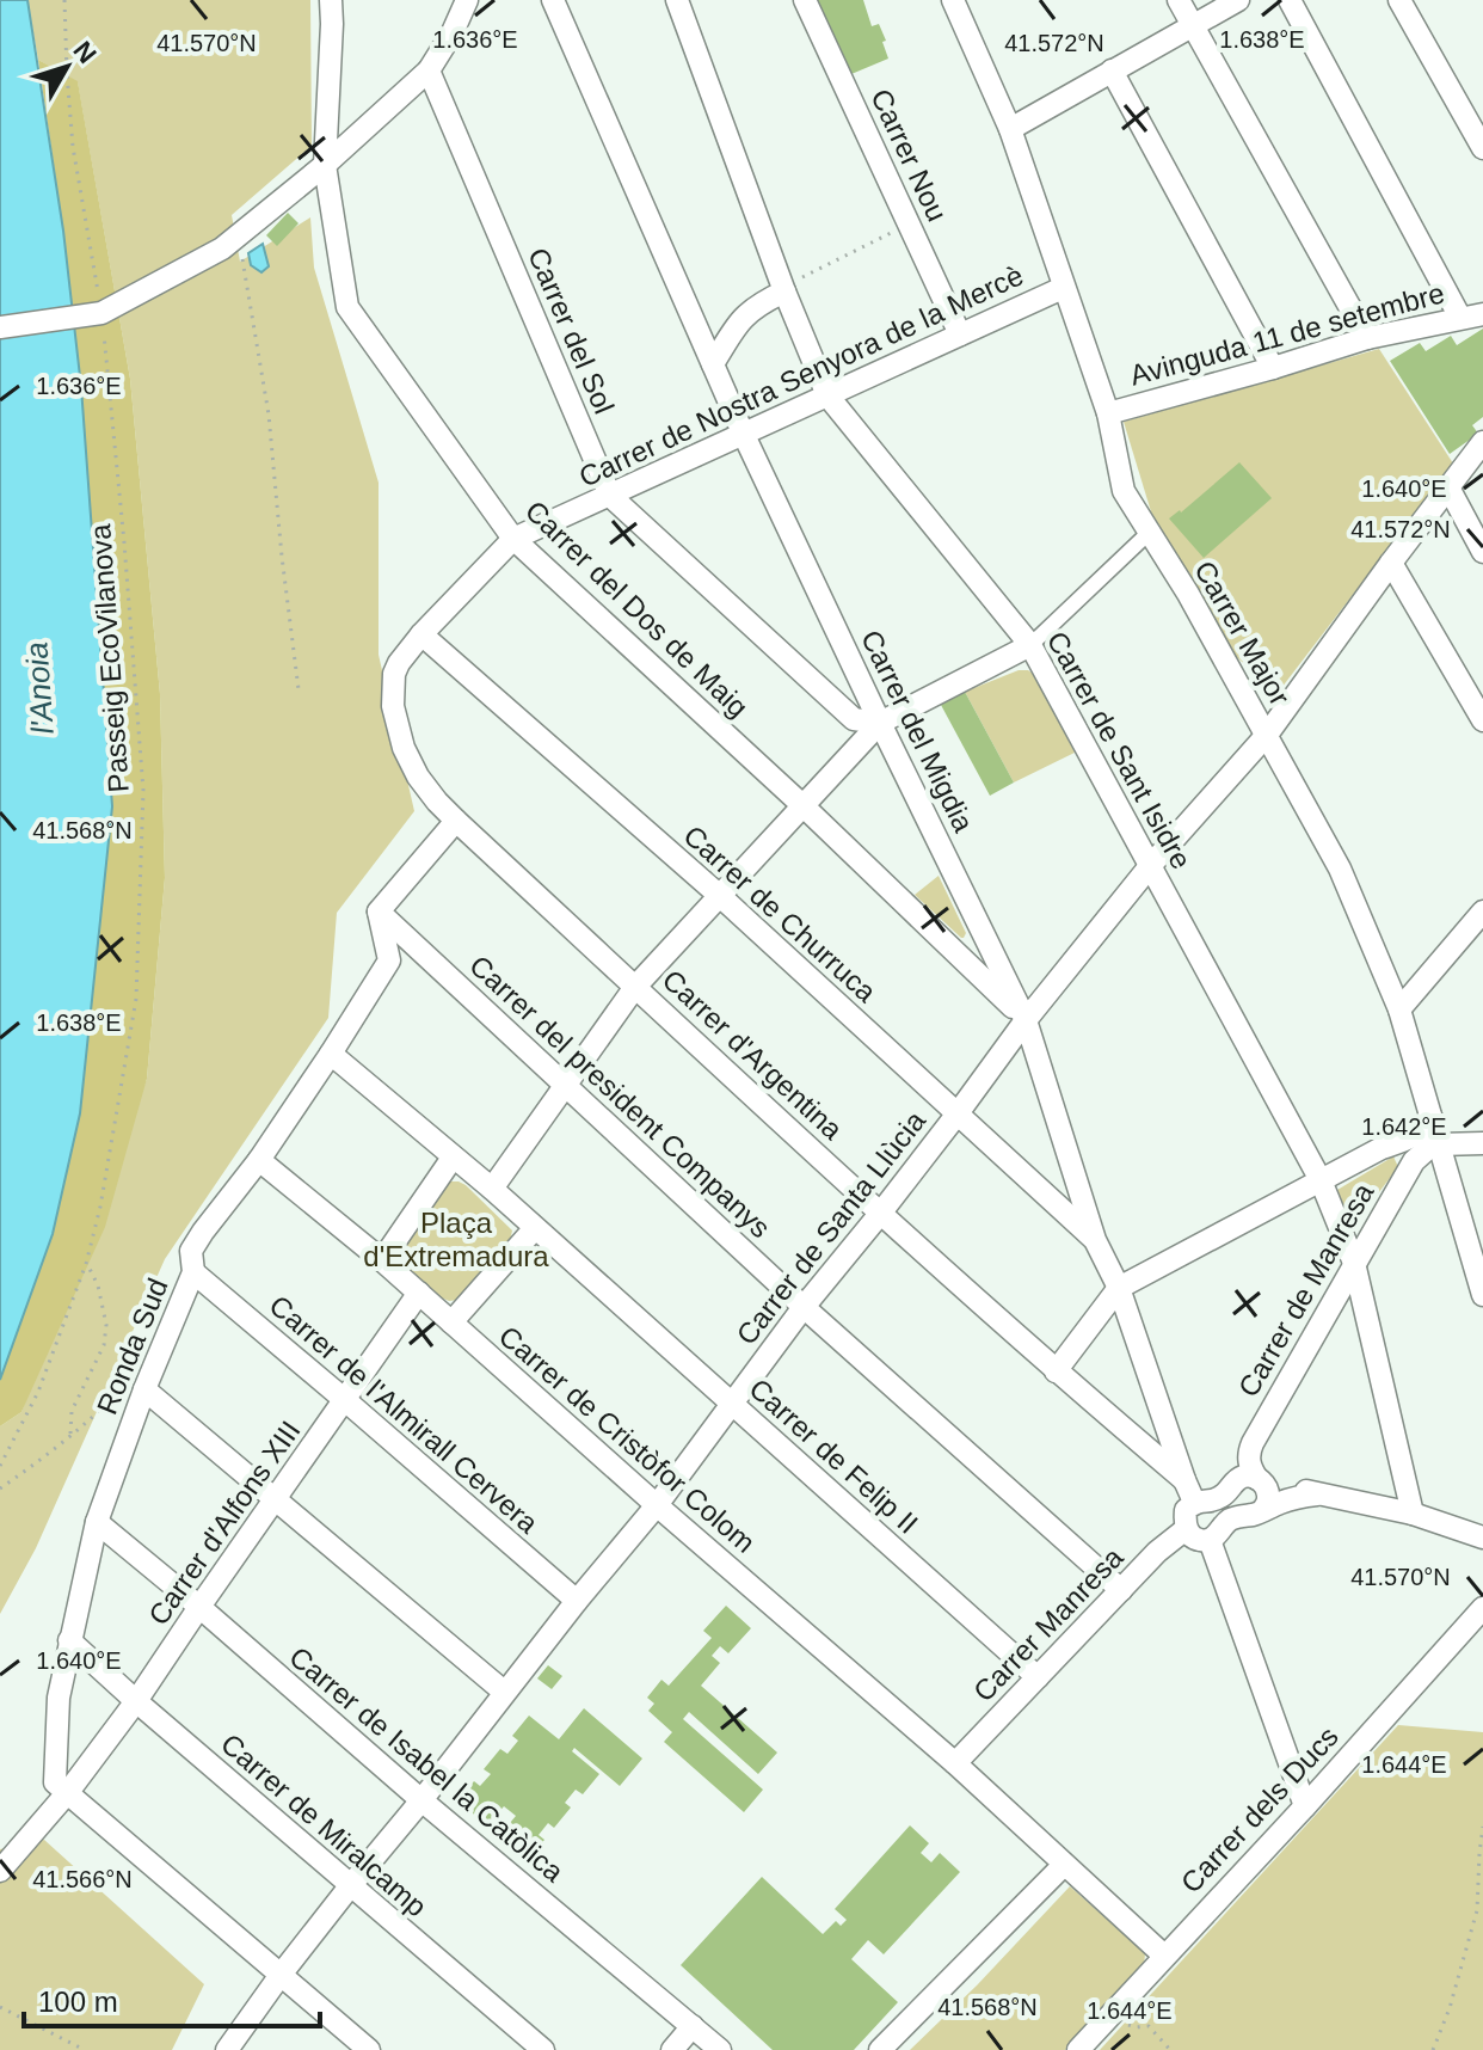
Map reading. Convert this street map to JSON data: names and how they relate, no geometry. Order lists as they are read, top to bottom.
{
  "streets": {
    "street": [
      "Carrer Nou",
      "Carrer del Sol",
      "Avinguda 11 de setembre",
      "Carrer de Nostra Senyora de la Mercè",
      "Carrer del Dos de Maig",
      "Carrer Major",
      "Carrer del Migdia",
      "Carrer de Sant Isidre",
      "Carrer de Churruca",
      "Carrer d'Argentina",
      "Carrer del president Companys",
      "Carrer de Santa Llùcia",
      "Carrer de Manresa",
      "Ronda Sud",
      "Carrer de l'Almirall Cervera",
      "Carrer de Cristòfor Colom",
      "Carrer de Felip II",
      "Carrer d'Alfons XIII",
      "Carrer Manresa",
      "Carrer de Isabel la Catòlica",
      "Carrer dels Ducs",
      "Carrer de Miralcamp"
    ],
    "path": ["Passeig EcoVilanova"]
  },
  "crossings": [
    ["Carrer Nou", "Carrer de Nostra Senyora de la Mercè"],
    ["Carrer del Sol", "Carrer de Nostra Senyora de la Mercè"],
    ["Carrer del Sol", "Carrer del Migdia"],
    ["Avinguda 11 de setembre", "Carrer Major"],
    ["Carrer de Nostra Senyora de la Mercè", "Carrer del Dos de Maig"],
    ["Carrer de Nostra Senyora de la Mercè", "Carrer Major"],
    ["Carrer de Nostra Senyora de la Mercè", "Carrer del Migdia"],
    ["Carrer de Nostra Senyora de la Mercè", "Carrer de Sant Isidre"],
    ["Carrer de Nostra Senyora de la Mercè", "Carrer de Churruca"],
    ["Carrer de Nostra Senyora de la Mercè", "Carrer d'Argentina"],
    ["Carrer del Dos de Maig", "Carrer del Migdia"],
    ["Carrer del Dos de Maig", "Carrer de Santa Llùcia"],
    ["Carrer Major", "Carrer de Santa Llùcia"],
    ["Carrer Major", "Carrer de Manresa"],
    ["Carrer del Migdia", "Carrer de Churruca"],
    ["Carrer del Migdia", "Carrer d'Argentina"],
    ["Carrer del Migdia", "Carrer de Santa Llùcia"],
    ["Carrer de Sant Isidre", "Carrer de Santa Llùcia"],
    ["Carrer de Sant Isidre", "Carrer de Manresa"],
    ["Carrer de Churruca", "Carrer de Santa Llùcia"],
    ["Carrer d'Argentina", "Carrer de Santa Llùcia"],
    ["Carrer del president Companys", "Carrer de Santa Llùcia"],
    ["Carrer del president Companys", "Ronda Sud"],
    ["Carrer del president Companys", "Carrer Manresa"],
    ["Carrer de Santa Llùcia", "Carrer de l'Almirall Cervera"],
    ["Carrer de Santa Llùcia", "Carrer de Cristòfor Colom"],
    ["Carrer de Santa Llùcia", "Carrer de Felip II"],
    ["Carrer de Santa Llùcia", "Carrer de Isabel la Catòlica"],
    ["Carrer de Santa Llùcia", "Carrer de Miralcamp"],
    ["Ronda Sud", "Carrer de l'Almirall Cervera"],
    ["Ronda Sud", "Carrer de Cristòfor Colom"],
    ["Ronda Sud", "Carrer de Felip II"],
    ["Ronda Sud", "Carrer d'Alfons XIII"],
    ["Ronda Sud", "Carrer de Isabel la Catòlica"],
    ["Ronda Sud", "Carrer de Miralcamp"],
    ["Carrer de l'Almirall Cervera", "Carrer d'Alfons XIII"],
    ["Carrer de Cristòfor Colom", "Carrer d'Alfons XIII"],
    ["Carrer de Cristòfor Colom", "Carrer Manresa"],
    ["Carrer de Cristòfor Colom", "Carrer dels Ducs"],
    ["Carrer de Felip II", "Carrer Manresa"],
    ["Carrer d'Alfons XIII", "Carrer de Isabel la Catòlica"],
    ["Carrer d'Alfons XIII", "Carrer de Miralcamp"]
  ],
  "water": ["l'Anoia"],
  "parks": ["Plaça d'Extremadura"],
  "scale_bar": "100 m",
  "north": "top right",
  "coordinates": [
    "1.638°E",
    "1.636°E",
    "41.570°N",
    "41.572°N",
    "1.640°E",
    "41.568°N",
    "1.642°E",
    "1.644°E",
    "41.566°N"
  ]
}
